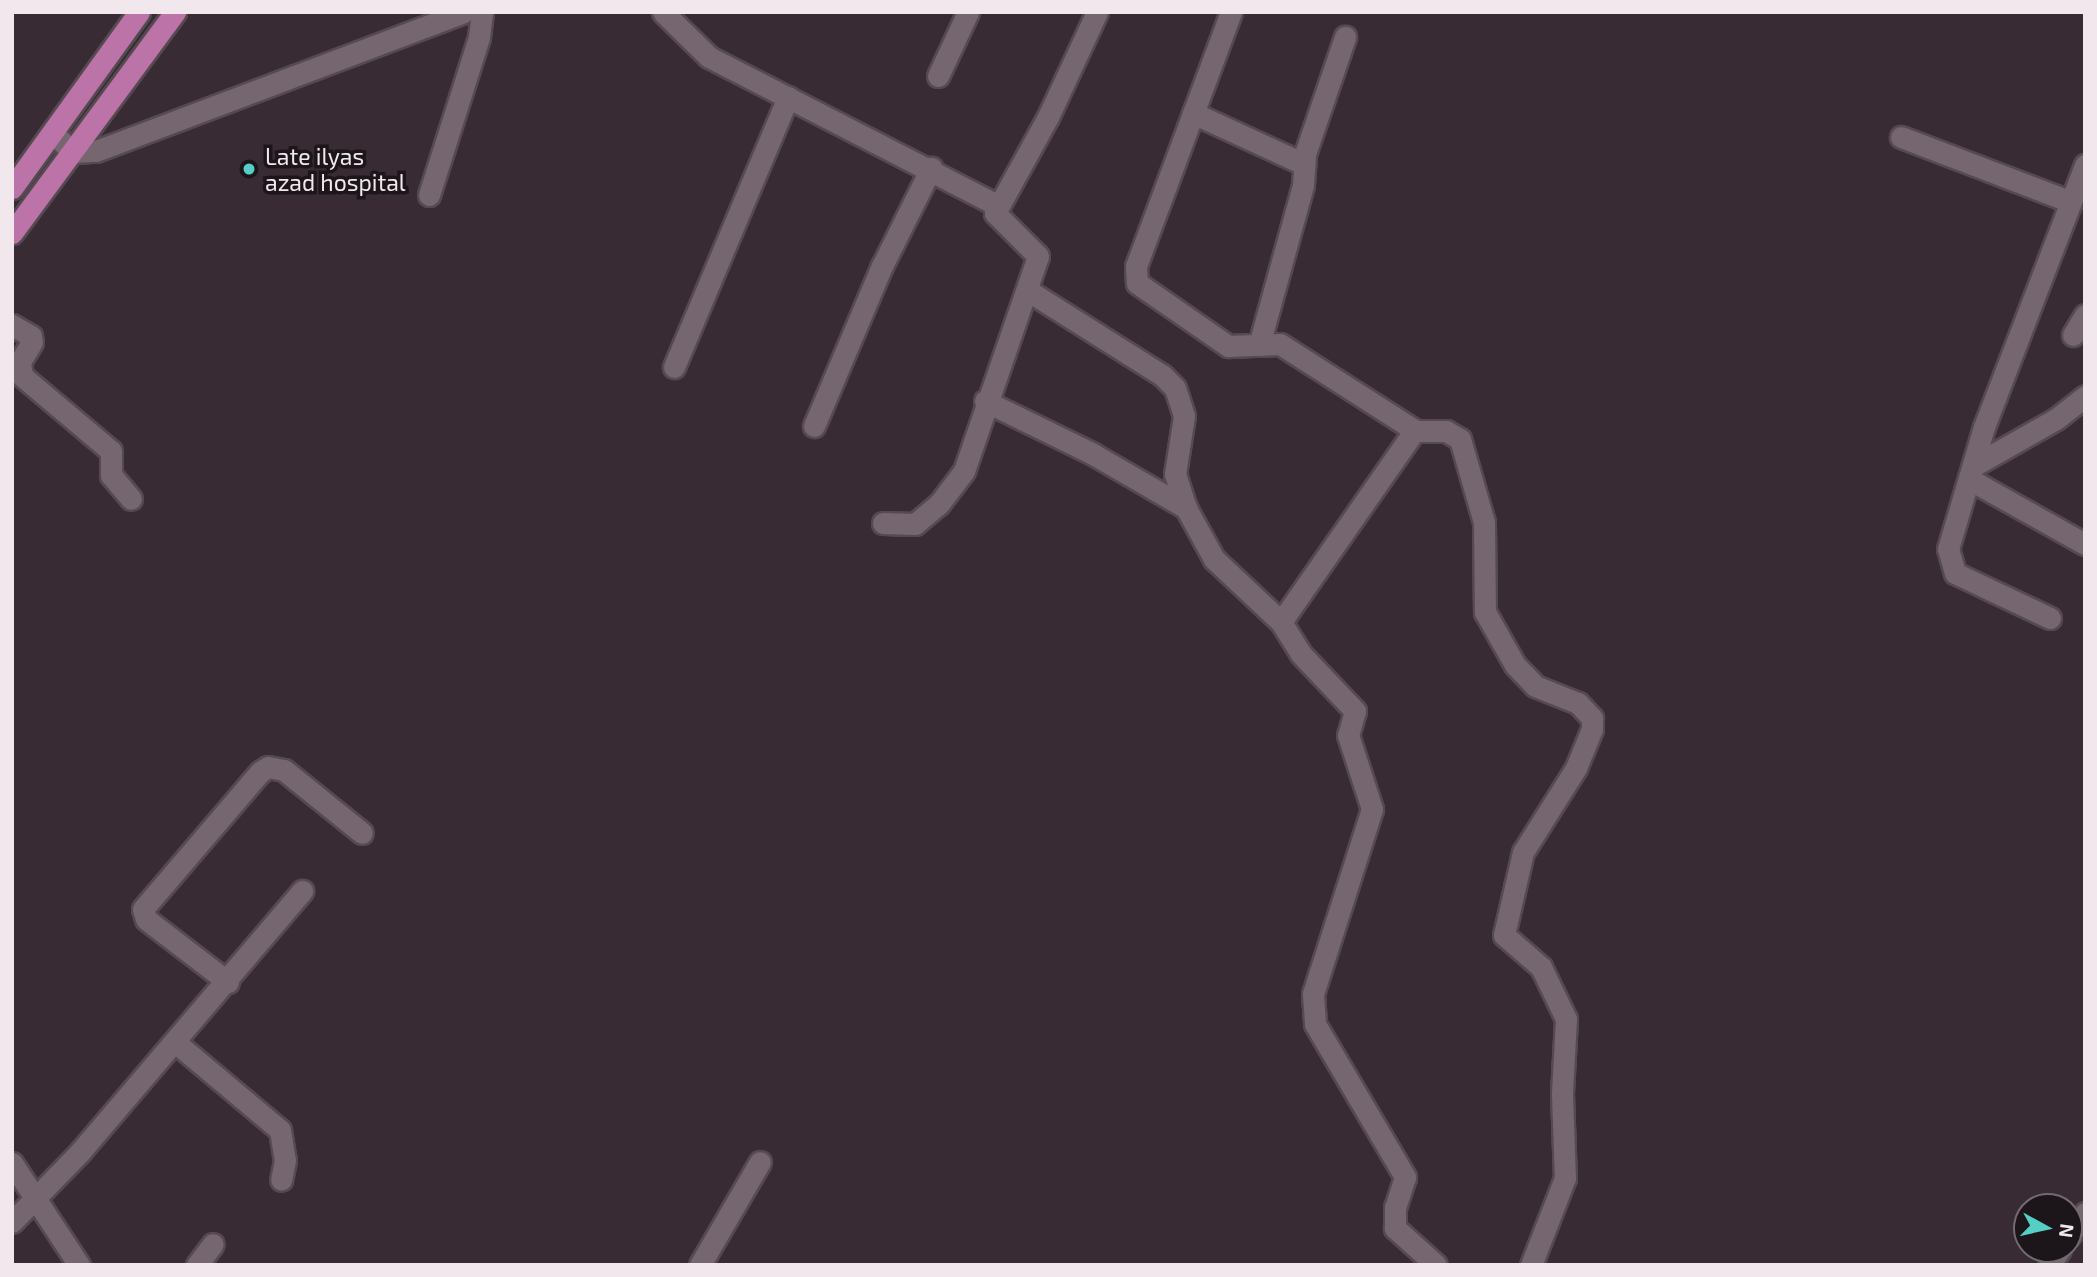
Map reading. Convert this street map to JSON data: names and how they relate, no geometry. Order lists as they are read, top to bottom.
{
  "places": ["Late ilyas azad hospital"],
  "north": "right"
}
